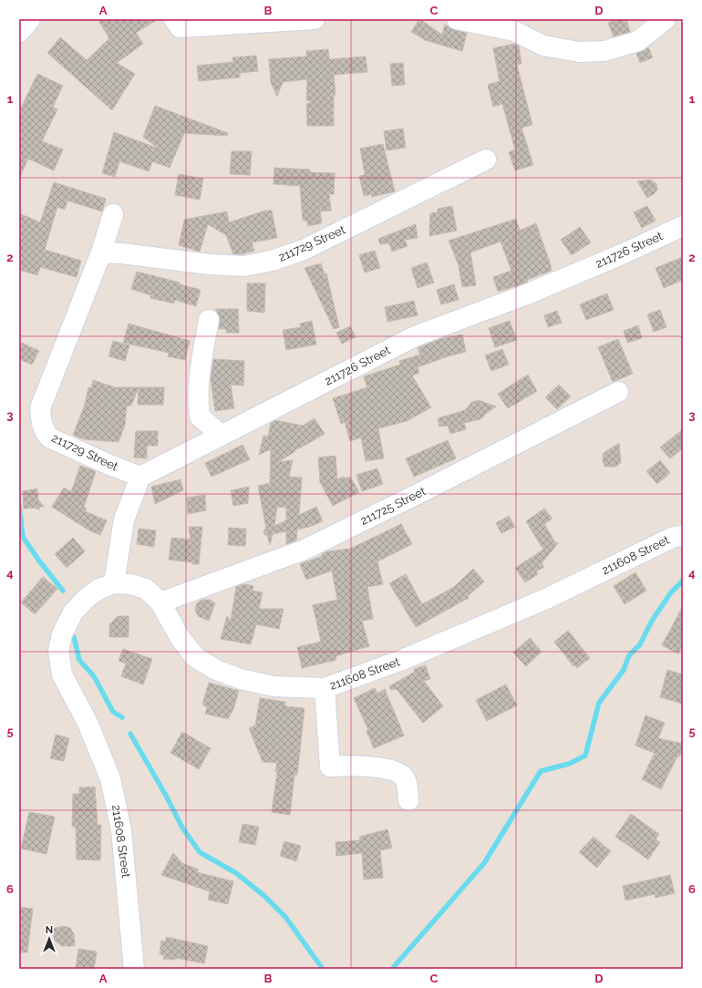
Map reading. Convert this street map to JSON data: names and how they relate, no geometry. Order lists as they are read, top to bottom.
{
  "streets": {
    "street": [
      "211729 Street",
      "211726 Street",
      "211725 Street",
      "211608 Street"
    ]
  },
  "crossings": [
    ["211729 Street", "211726 Street"],
    ["211725 Street", "211608 Street"]
  ],
  "north": "top",
  "grid": {
    "columns": [
      "A",
      "B",
      "C",
      "D"
    ],
    "rows": [
      "1",
      "2",
      "3",
      "4",
      "5",
      "6"
    ]
  }
}
